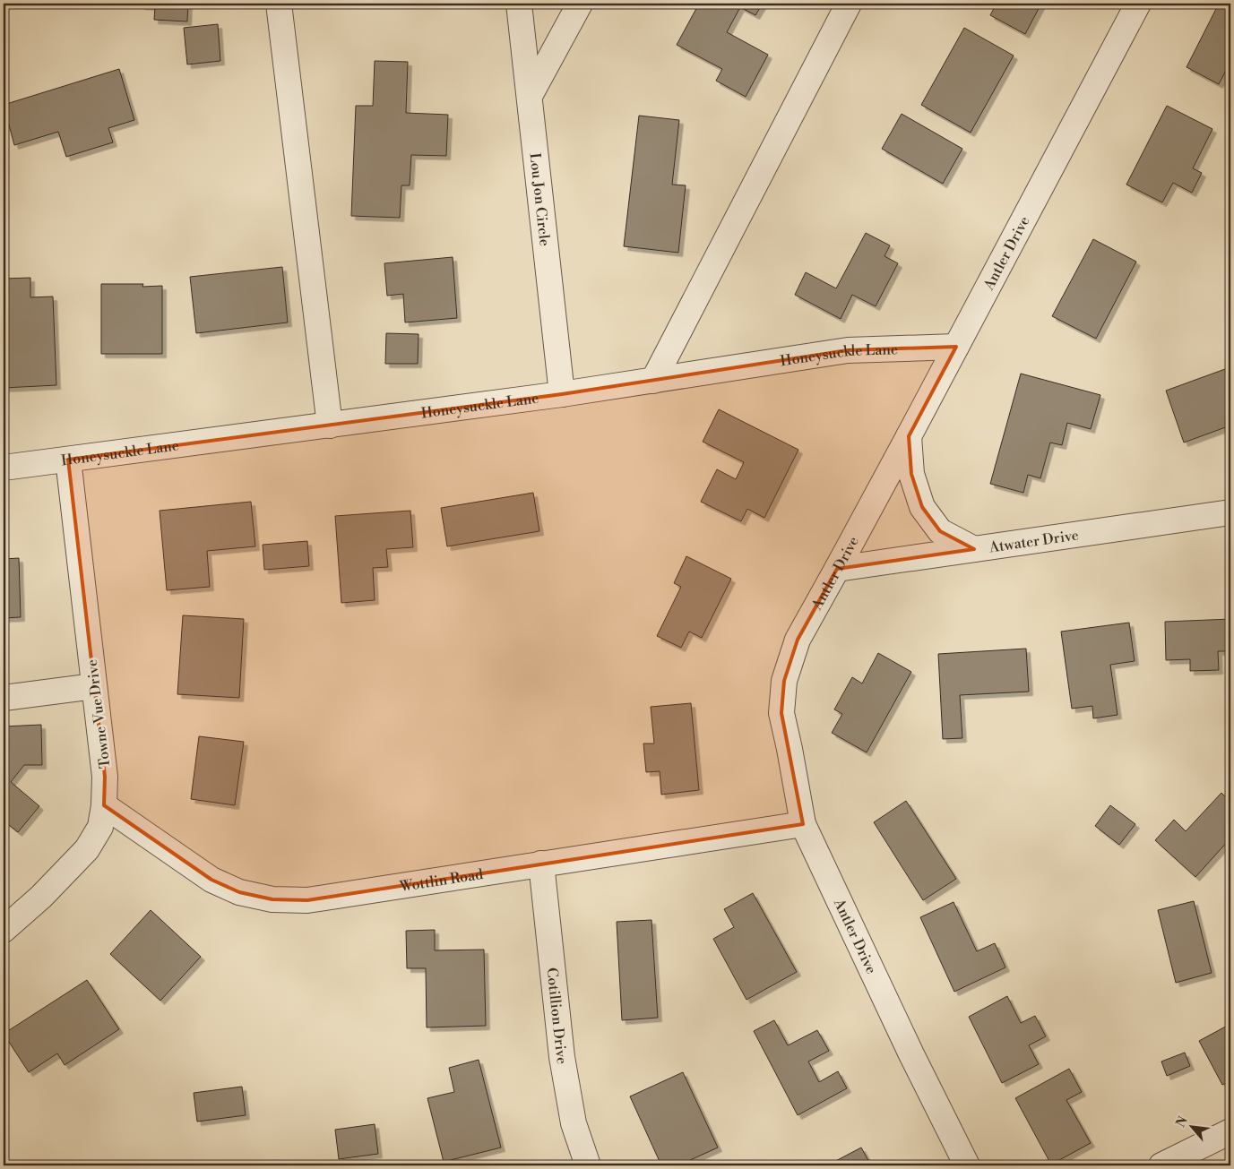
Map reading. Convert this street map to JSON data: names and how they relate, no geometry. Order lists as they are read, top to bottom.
{
  "streets": {
    "street": [
      "Lou Jon Circle",
      "Antler Drive",
      "Honeysuckle Lane",
      "Atwater Drive",
      "Towne Vue Drive",
      "Wottlin Road",
      "Cotillion Drive"
    ]
  },
  "crossings": [
    ["Lou Jon Circle", "Honeysuckle Lane"],
    ["Antler Drive", "Honeysuckle Lane"],
    ["Antler Drive", "Atwater Drive"],
    ["Antler Drive", "Wottlin Road"],
    ["Honeysuckle Lane", "Towne Vue Drive"],
    ["Towne Vue Drive", "Wottlin Road"],
    ["Wottlin Road", "Cotillion Drive"]
  ],
  "north": "top left"
}
